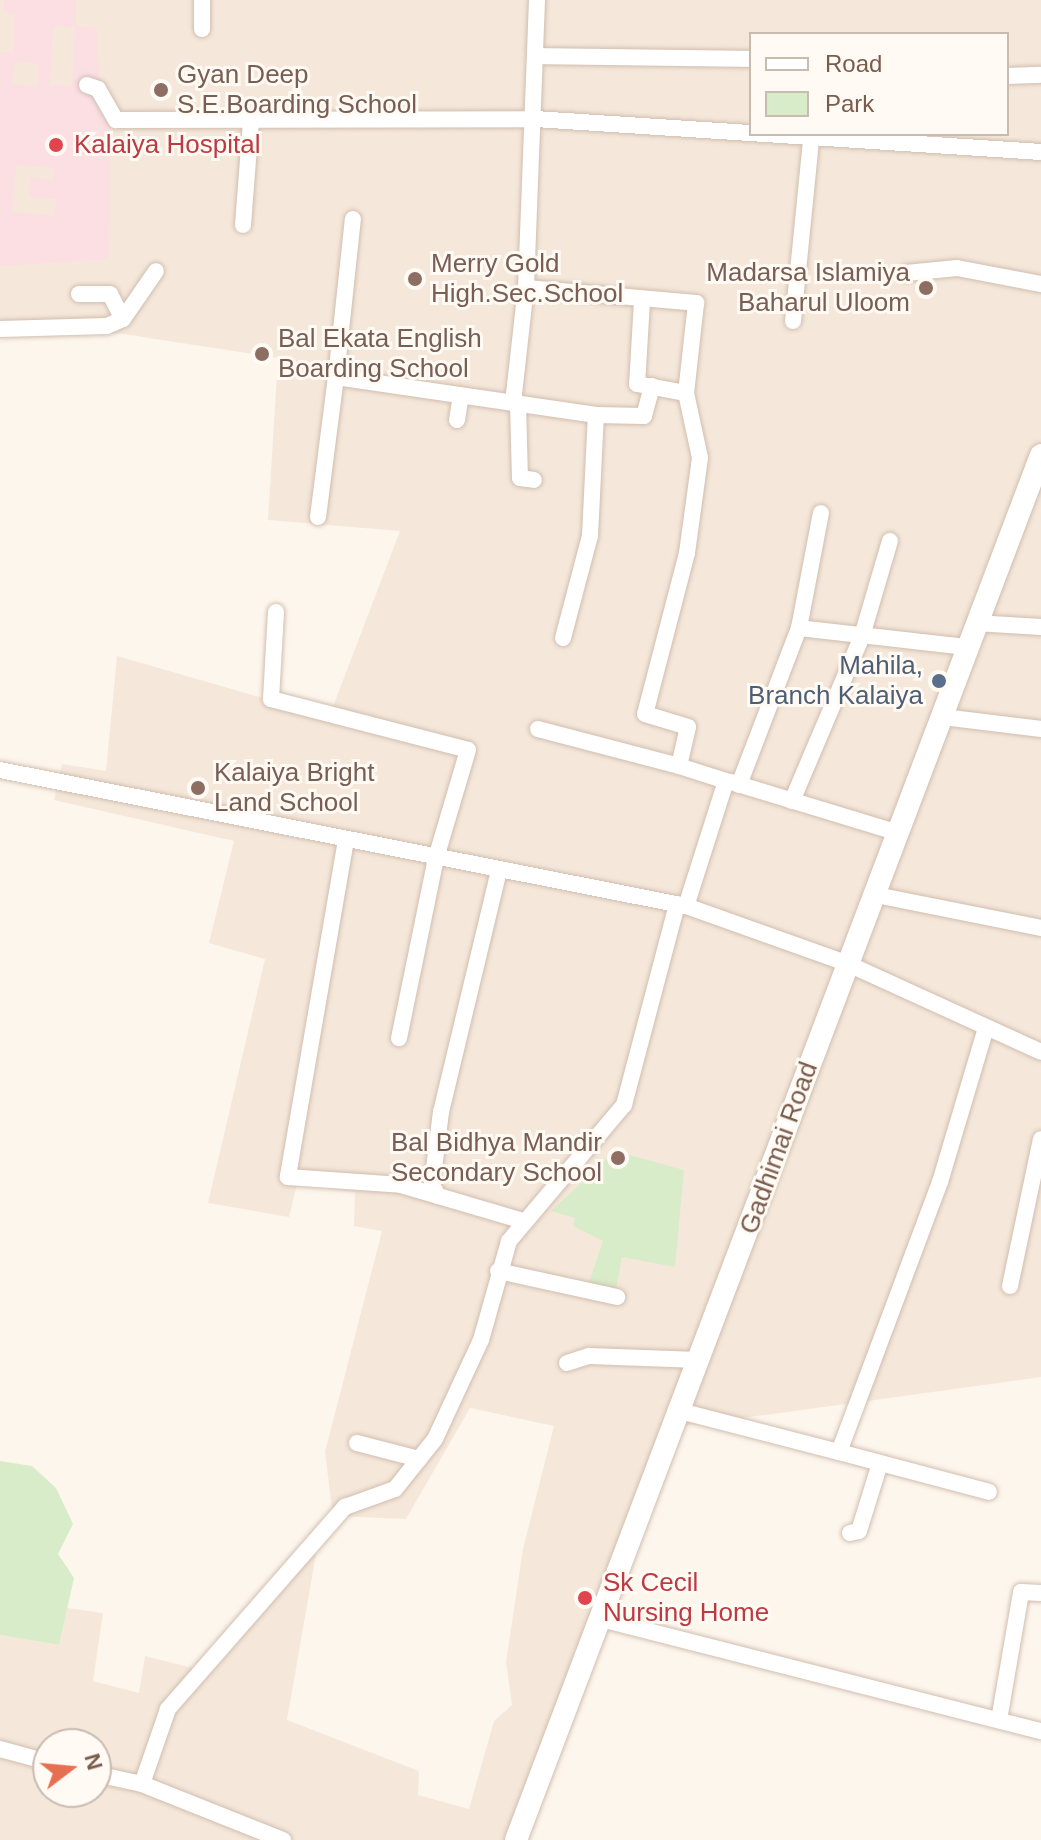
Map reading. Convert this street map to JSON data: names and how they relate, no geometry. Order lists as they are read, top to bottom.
{
  "streets": {
    "street": ["Gadhimai Road"]
  },
  "places": [
    "Gyan Deep S.E.Boarding School",
    "Kalaiya Hospital",
    "Merry Gold High.Sec.School",
    "Madarsa Islamiya Baharul Uloom",
    "Bal Ekata English Boarding School",
    "Mahila, Branch Kalaiya",
    "Kalaiya Bright Land School",
    "Bal Bidhya Mandir Secondary School",
    "Sk Cecil Nursing Home"
  ],
  "legend": ["Road", "Park"],
  "north": "right"
}
